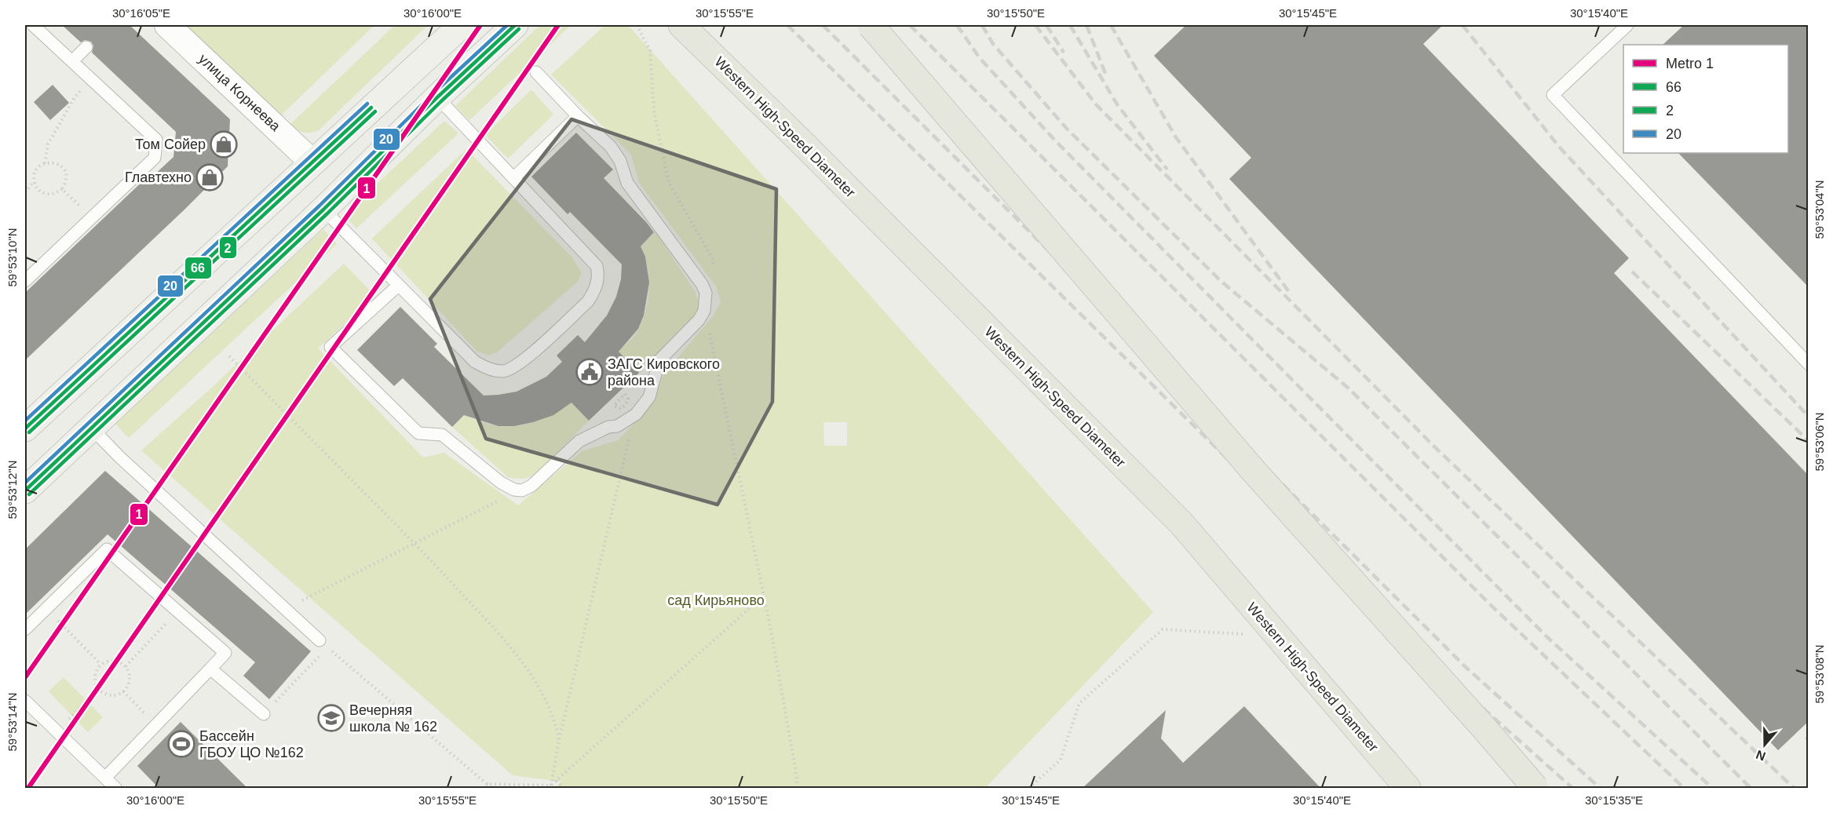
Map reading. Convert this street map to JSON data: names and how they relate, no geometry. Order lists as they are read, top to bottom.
{
  "streets": {
    "highway": ["Western High-Speed Diameter"],
    "street": ["улица Корнеева"]
  },
  "parks": ["сад Кирьяново"],
  "places": {
    "shop": ["Том Сойер", "Главтехно"],
    "public building": ["ЗАГС Кировского района"],
    "school or university": ["Вечерняя школа № 162"],
    "sports": ["Бассейн ГБОУ ЦО №162"]
  },
  "lines": [
    "metro line 1",
    "transit line 66",
    "transit line 20",
    "transit line 2"
  ],
  "legend": [
    "Metro 1",
    "66",
    "2",
    "20"
  ],
  "north": "bottom",
  "coordinates": [
    "30°16'05\"E",
    "30°16'00\"E",
    "30°15'55\"E",
    "30°15'50\"E",
    "30°15'45\"E",
    "30°15'40\"E",
    "59°53'04\"N",
    "59°53'10\"N",
    "59°53'06\"N",
    "59°53'12\"N",
    "59°53'08\"N",
    "59°53'14\"N",
    "30°15'35\"E"
  ]
}
